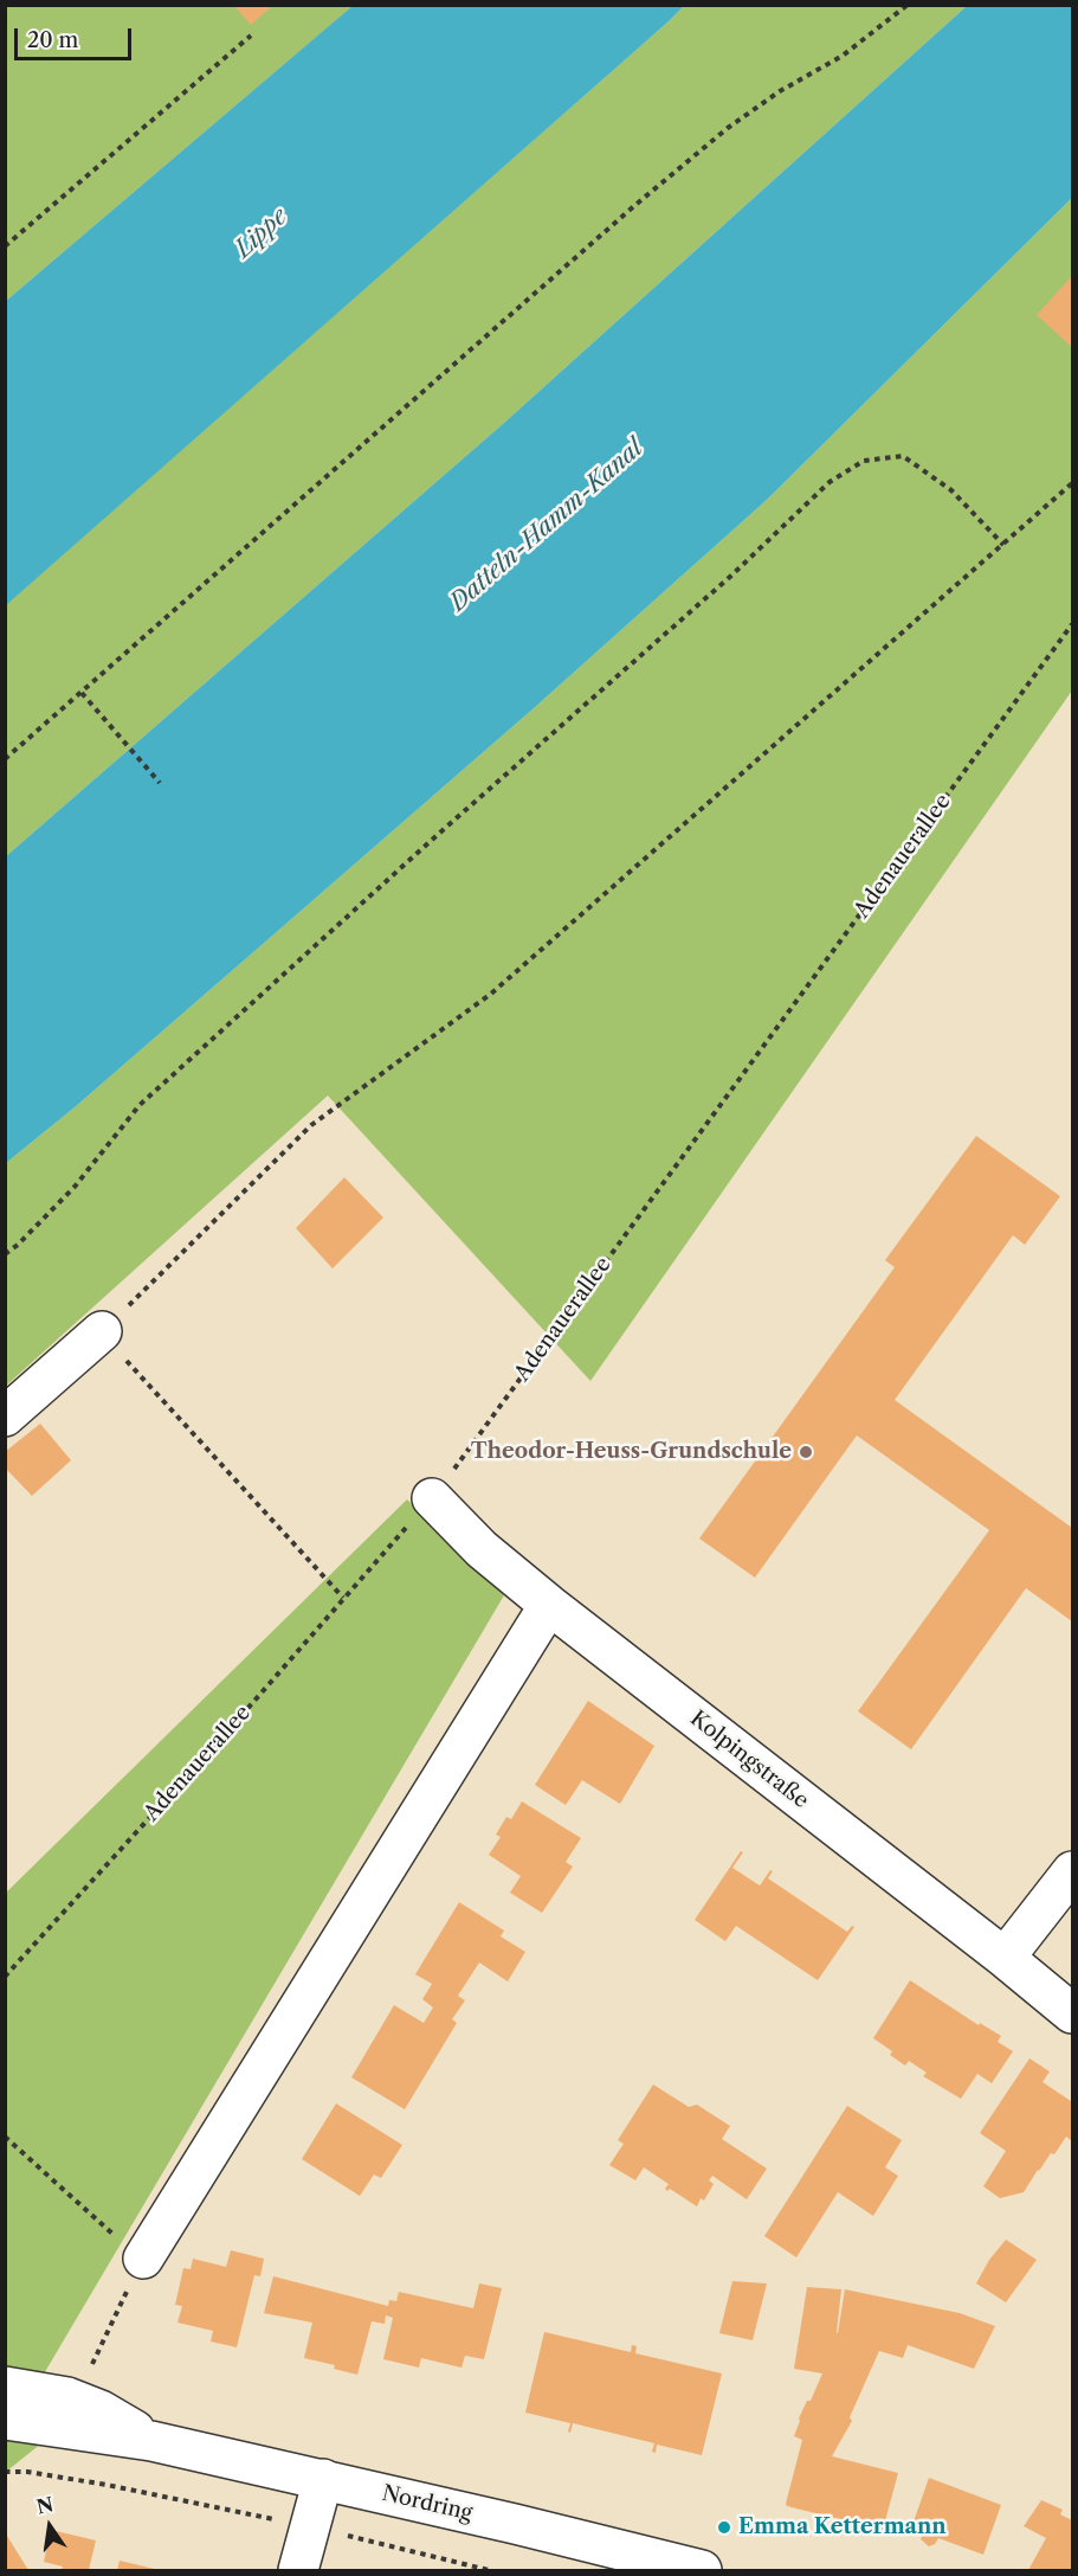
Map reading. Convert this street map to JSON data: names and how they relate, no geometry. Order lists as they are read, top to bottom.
{
  "streets": {
    "street": ["Kolpingstraße", "Nordring"],
    "path": ["Adenauerallee"]
  },
  "crossings": [
    ["Adenauerallee", "Kolpingstraße"]
  ],
  "water": ["Lippe", "Datteln-Hamm-Kanal"],
  "places": ["Theodor-Heuss-Grundschule", "Emma Kettermann"],
  "scale_bar": "20 m",
  "north": "top"
}
